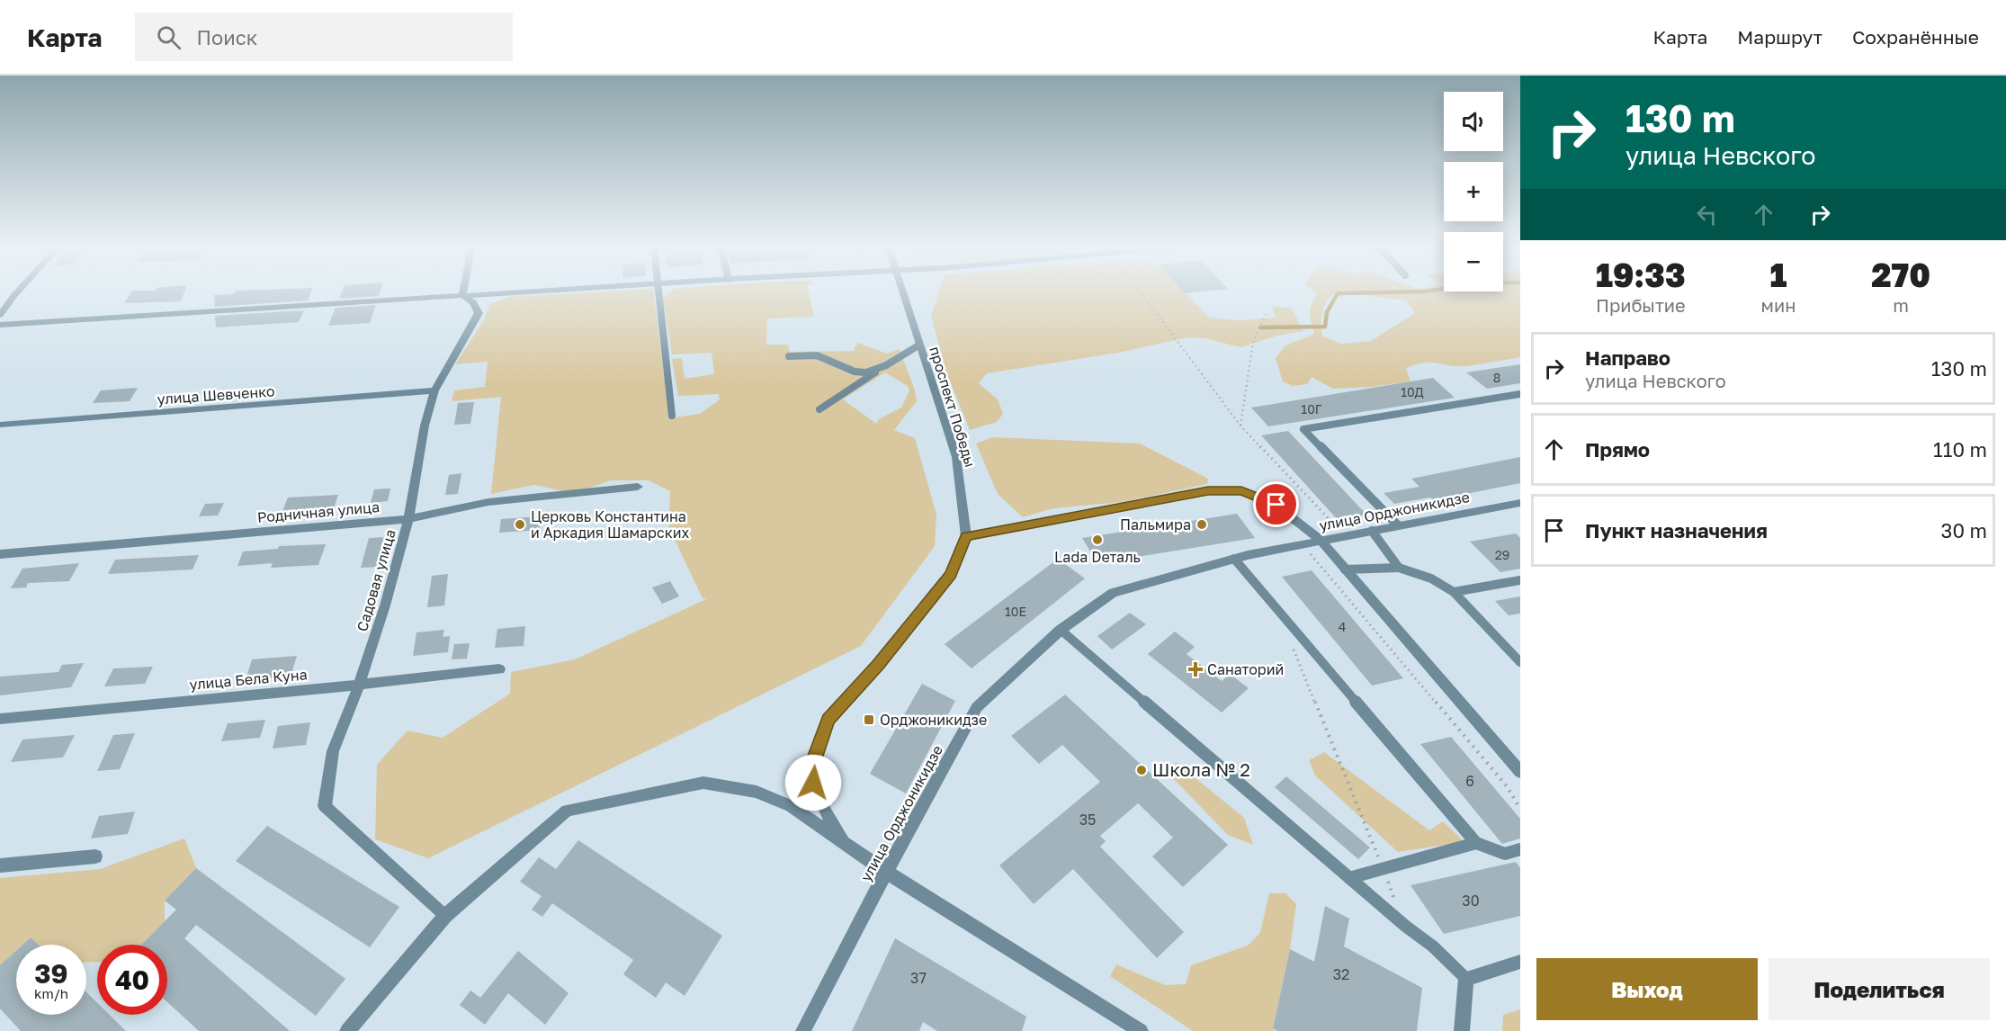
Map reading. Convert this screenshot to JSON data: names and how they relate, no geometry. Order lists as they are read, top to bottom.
{
  "streets": {
    "street": [
      "улица Шевченко",
      "проспект Победы",
      "улица Орджоникидзе",
      "Родничная улица",
      "Садовая улица",
      "улица Бела Куна"
    ]
  },
  "crossings": [
    ["улица Шевченко", "Садовая улица"],
    ["Родничная улица", "Садовая улица"],
    ["Садовая улица", "улица Бела Куна"]
  ],
  "places": {
    "other": [
      "Церковь Константина и Аркадия Шамарских",
      "Пальмира",
      "Lada Dеталь",
      "Школа № 2"
    ],
    "health": ["Санаторий"],
    "transit": ["Орджоникидзе"]
  },
  "house_numbers": [
    "8",
    "10Д",
    "10Г",
    "29",
    "10Е",
    "4",
    "6",
    "35",
    "30",
    "32",
    "37"
  ],
  "page": {
    "header": "Карта",
    "search": "Поиск",
    "nav": ["Карта", "Маршрут", "Сохранённые"],
    "turn": ["130 m", "улица Невского"],
    "map_buttons": ["+", "−"],
    "eta": [
      "19:33",
      "Прибытие",
      "1",
      "мин",
      "270",
      "m"
    ],
    "list": [
      {
        "name": "Направо",
        "note": "улица Невского",
        "value": "130 m"
      },
      {
        "name": "Прямо",
        "value": "110 m"
      },
      {
        "name": "Пункт назначения",
        "value": "30 m"
      }
    ],
    "speed": "39 km/h",
    "limit": "40",
    "buttons": ["Выход", "Поделиться"]
  }
}
